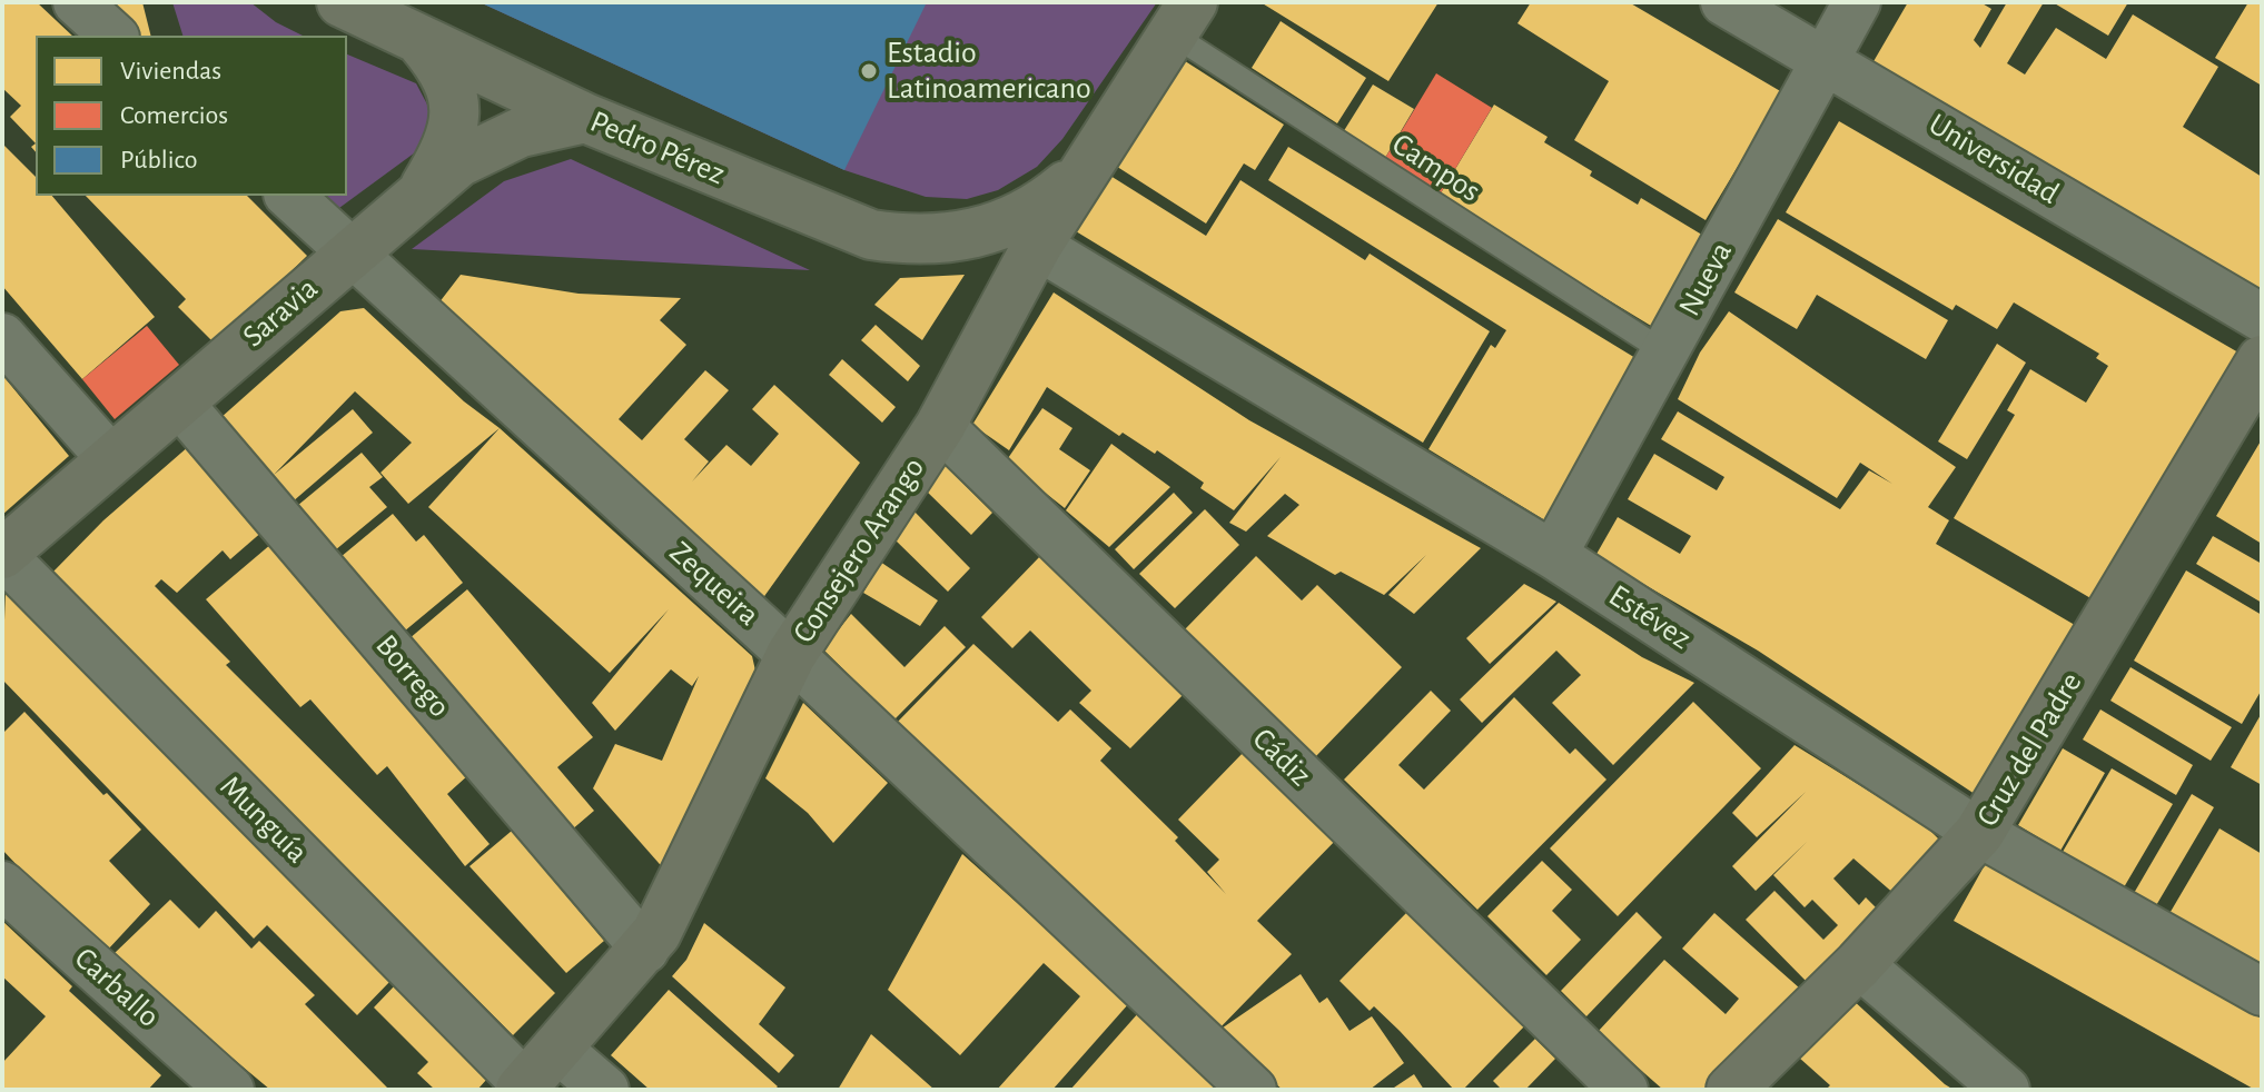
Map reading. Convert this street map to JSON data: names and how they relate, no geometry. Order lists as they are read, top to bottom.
{
  "streets": {
    "street": [
      "Pedro Pérez",
      "Universidad",
      "Nueva",
      "Saravia",
      "Consejero Arango",
      "Zequeira",
      "Estévez",
      "Borrego",
      "Cruz del Padre",
      "Cádiz",
      "Munguía",
      "Carballo"
    ],
    "lane": ["Campos"]
  },
  "crossings": [
    ["Pedro Pérez", "Saravia"],
    ["Pedro Pérez", "Consejero Arango"],
    ["Pedro Pérez", "Estévez"],
    ["Universidad", "Nueva"],
    ["Campos", "Nueva"],
    ["Campos", "Consejero Arango"],
    ["Nueva", "Estévez"],
    ["Saravia", "Zequeira"],
    ["Saravia", "Borrego"],
    ["Saravia", "Munguía"],
    ["Consejero Arango", "Zequeira"],
    ["Consejero Arango", "Estévez"],
    ["Consejero Arango", "Borrego"],
    ["Consejero Arango", "Cádiz"],
    ["Consejero Arango", "Munguía"],
    ["Estévez", "Cruz del Padre"]
  ],
  "places": ["Estadio Latinoamericano"],
  "legend": ["Viviendas", "Comercios", "Público"]
}
